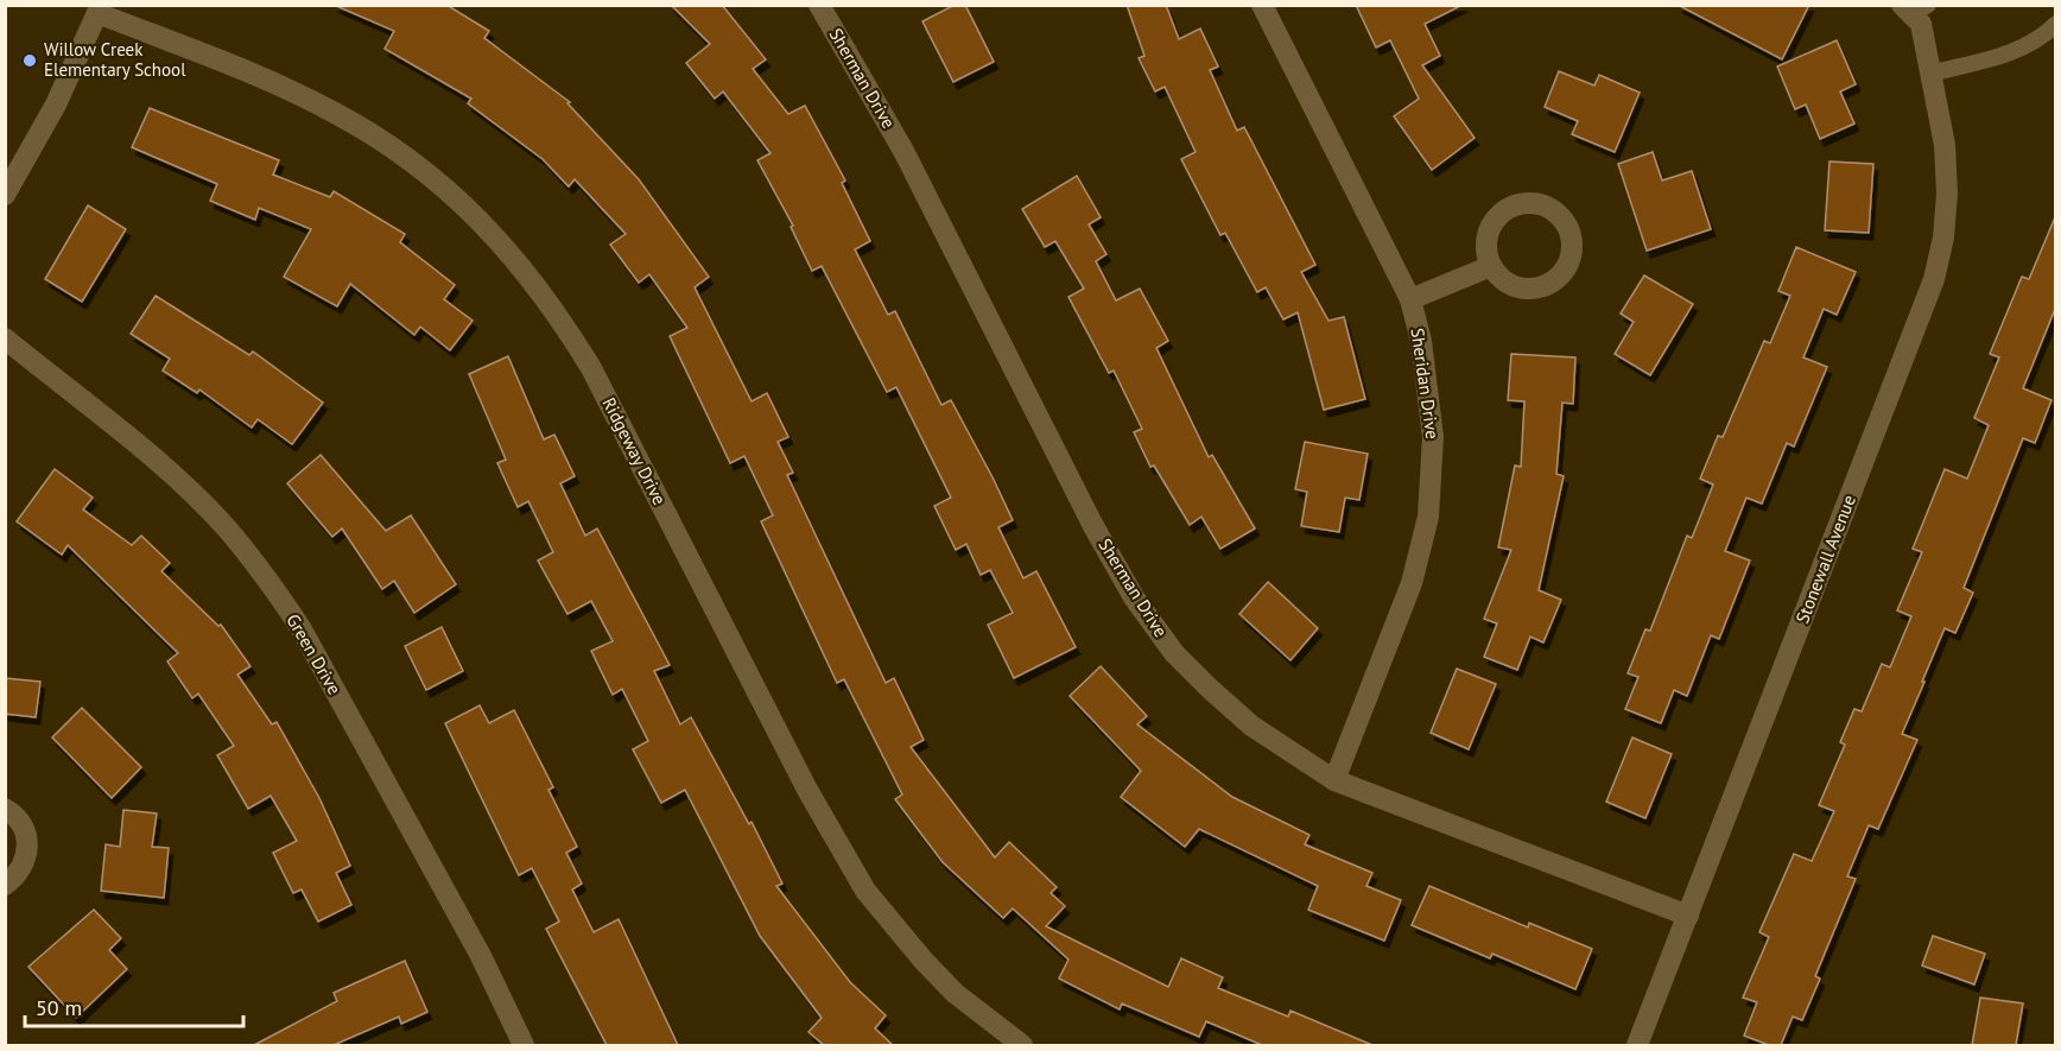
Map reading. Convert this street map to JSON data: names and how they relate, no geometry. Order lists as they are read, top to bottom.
{
  "streets": {
    "street": [
      "Sherman Drive",
      "Sheridan Drive",
      "Ridgeway Drive",
      "Stonewall Avenue",
      "Green Drive"
    ]
  },
  "crossings": [
    ["Sherman Drive", "Sheridan Drive"],
    ["Sherman Drive", "Stonewall Avenue"]
  ],
  "places": ["Willow Creek Elementary School"],
  "scale_bar": "50 m"
}
